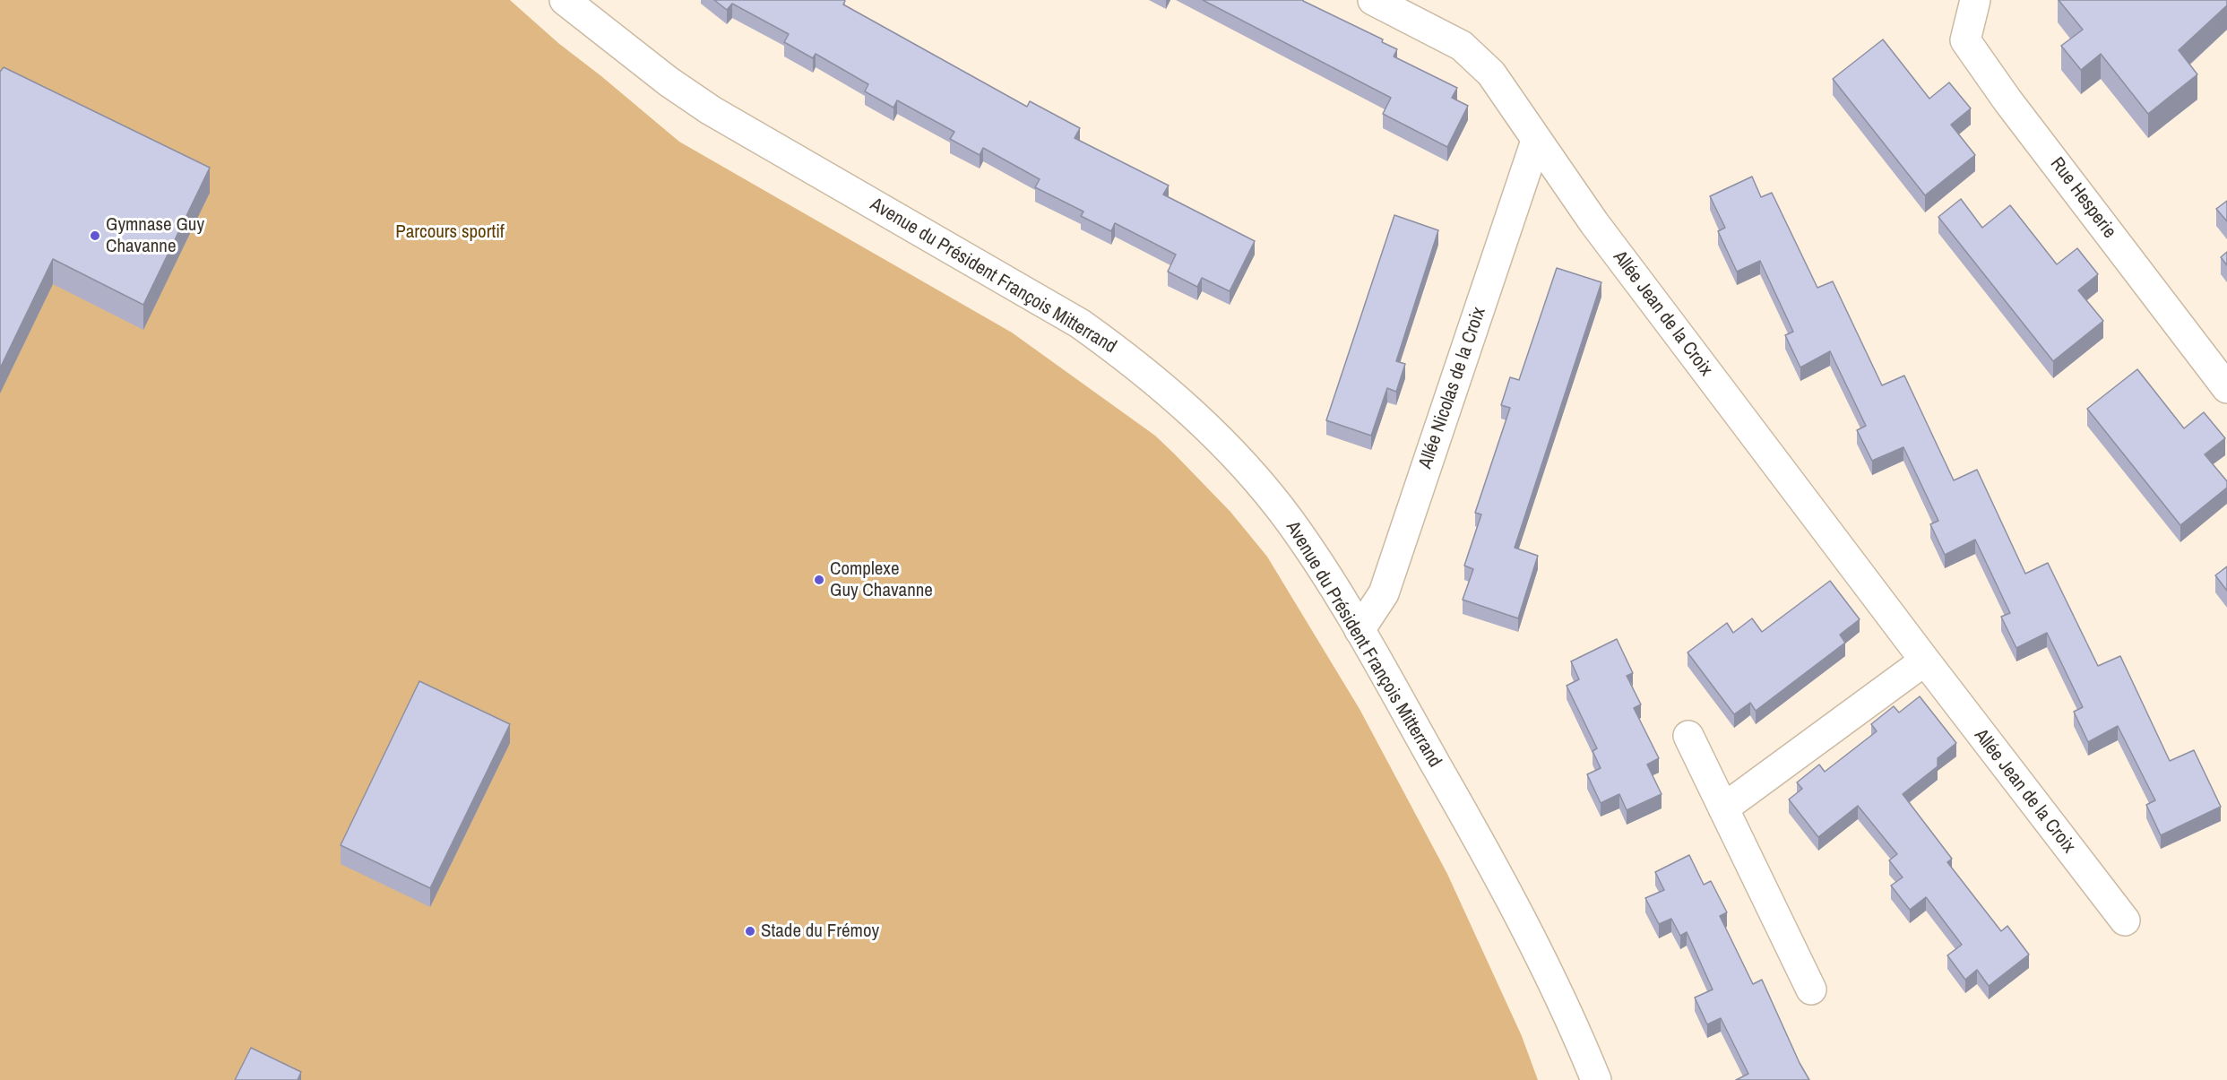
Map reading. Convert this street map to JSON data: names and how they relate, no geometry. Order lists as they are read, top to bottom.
{
  "streets": {
    "street": [
      "Rue Hesperie",
      "Avenue du Président François Mitterrand",
      "Allée Jean de la Croix",
      "Allée Nicolas de la Croix"
    ]
  },
  "crossings": [
    ["Avenue du Président François Mitterrand", "Allée Nicolas de la Croix"],
    ["Allée Jean de la Croix", "Allée Nicolas de la Croix"]
  ],
  "parks": ["Parcours sportif"],
  "places": ["Gymnase Guy Chavanne", "Complexe Guy Chavanne", "Stade du Frémoy"]
}
